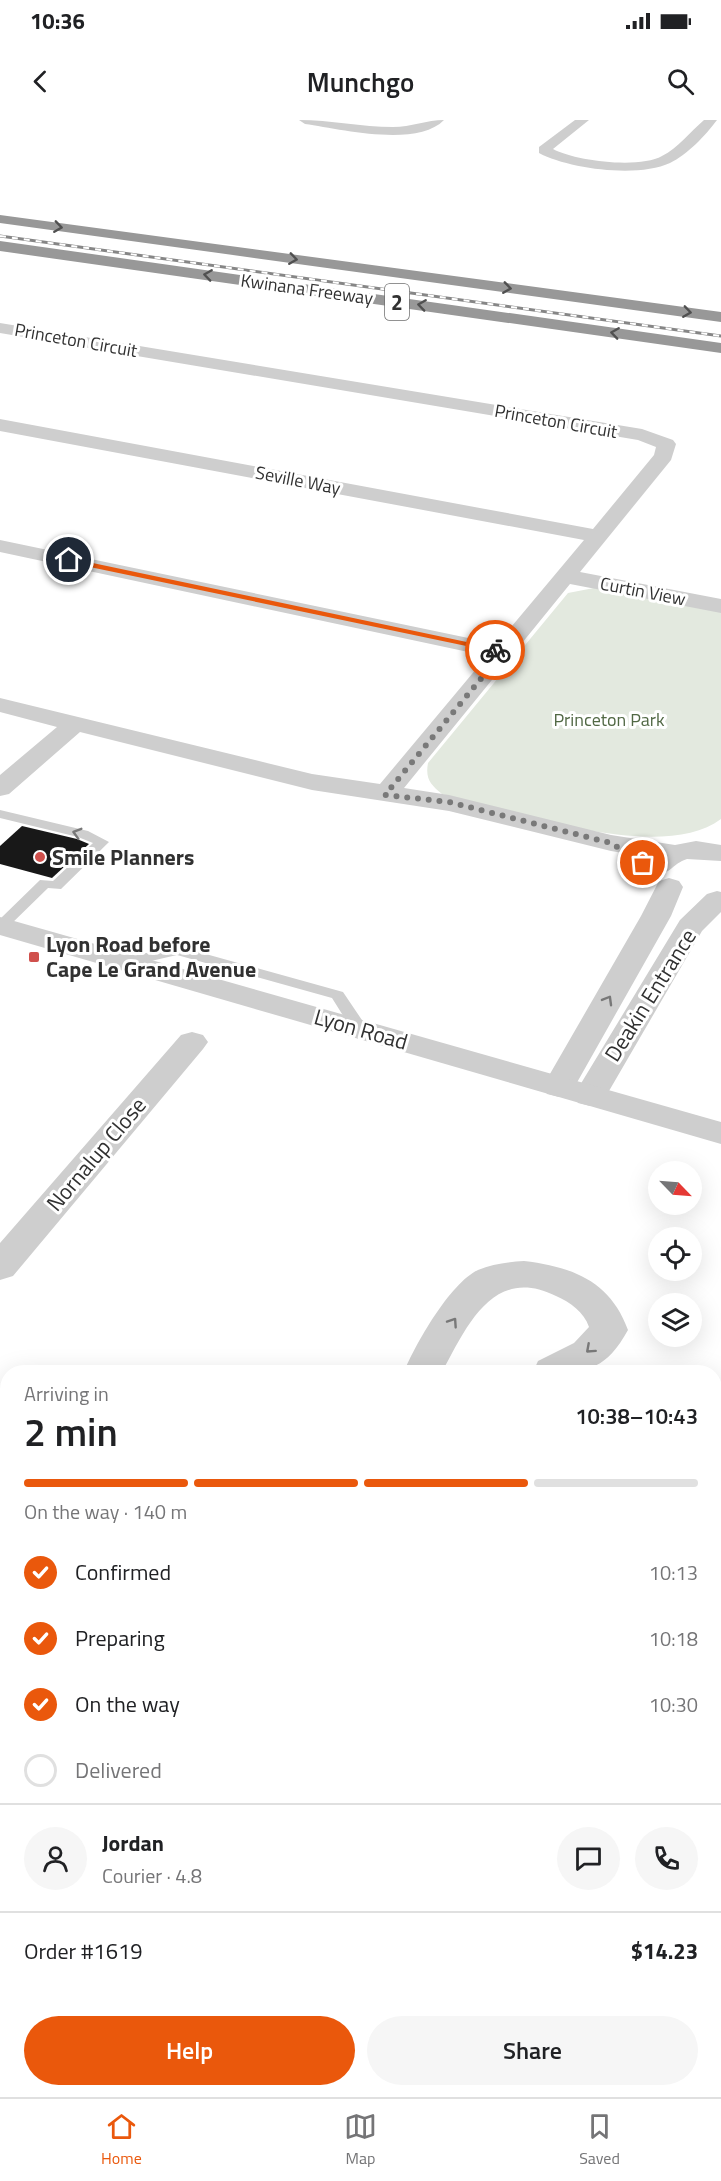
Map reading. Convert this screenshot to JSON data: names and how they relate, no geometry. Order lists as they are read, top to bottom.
{
  "streets": {
    "highway": ["Kwinana Freeway", "2"],
    "street": [
      "Princeton Circuit",
      "Seville Way",
      "Curtin View",
      "Deakin Entrance",
      "Lyon Road",
      "Nornalup Close"
    ]
  },
  "crossings": [
    ["Princeton Circuit", "Seville Way"],
    ["Princeton Circuit", "Curtin View"],
    ["Deakin Entrance", "Lyon Road"]
  ],
  "parks": ["Princeton Park"],
  "places": {
    "other": ["Smile Planners"],
    "transit": ["Lyon Road before Cape Le Grand Avenue"]
  },
  "north": "bottom right",
  "page": {
    "status": "10:36",
    "header": "Munchgo",
    "heading": ["2 min", "Arriving in", "10:38–10:43"],
    "panel": [
      "Jordan",
      "Courier · 4.8",
      "Order #1619",
      "$14.23"
    ],
    "bar": "On the way · 140 m",
    "list": [
      ["Confirmed", "10:13"],
      ["Preparing", "10:18"],
      ["On the way", "10:30"],
      "Delivered"
    ],
    "buttons": ["Help", "Share"],
    "tabs": ["Home", "Map", "Saved"]
  }
}
